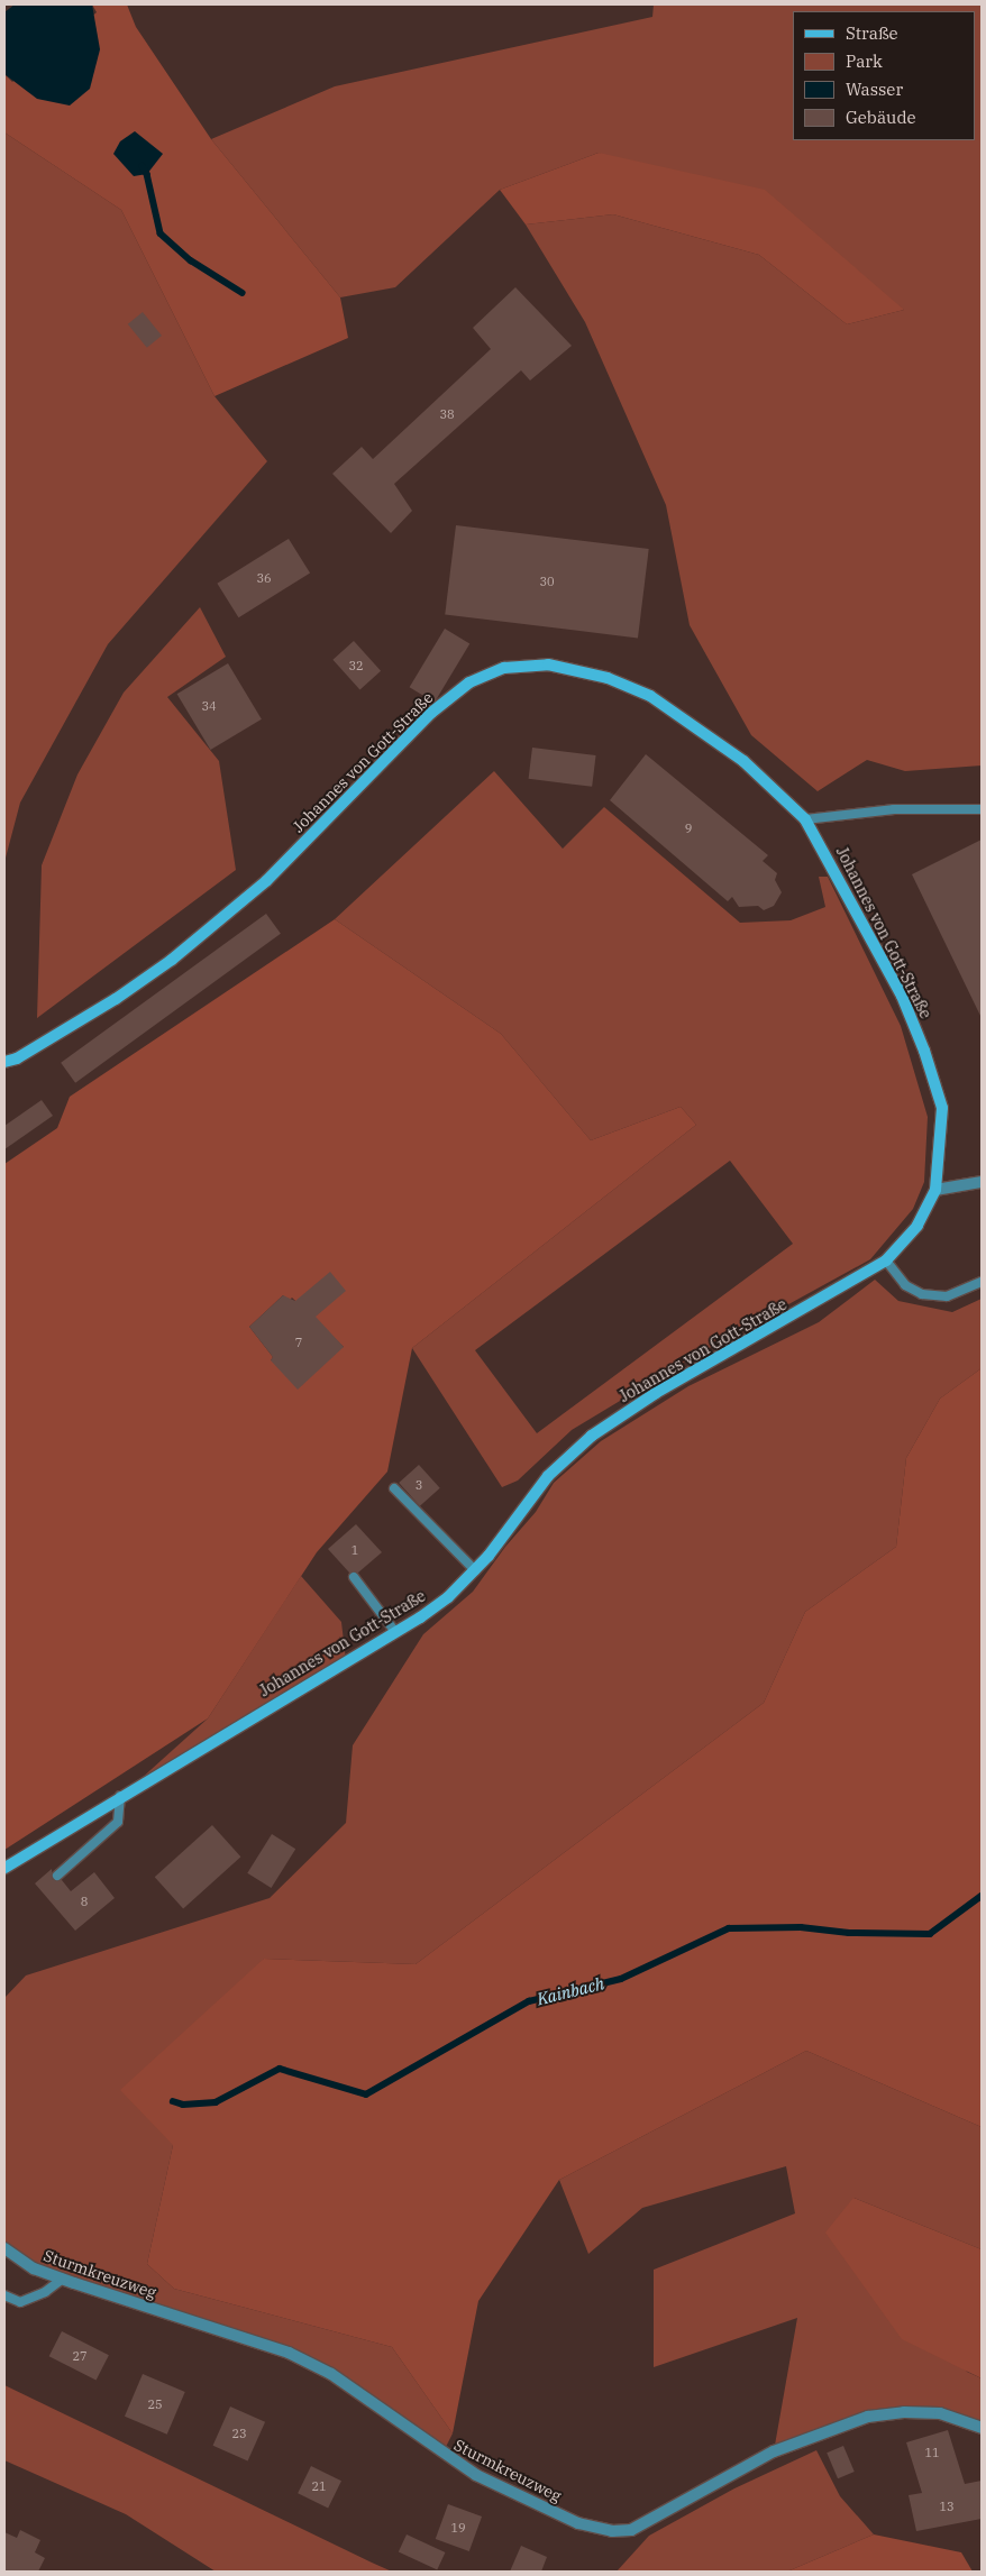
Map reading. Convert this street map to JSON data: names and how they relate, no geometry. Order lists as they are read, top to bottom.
{
  "streets": {
    "street": ["Johannes von Gott-Straße", "Sturmkreuzweg"]
  },
  "water": ["Kainbach"],
  "house_numbers": [
    "38",
    "36",
    "30",
    "32",
    "34",
    "9",
    "7",
    "3",
    "1",
    "8",
    "27",
    "25",
    "23",
    "11",
    "21",
    "13",
    "19"
  ],
  "legend": [
    "Straße",
    "Park",
    "Wasser",
    "Gebäude"
  ]
}
